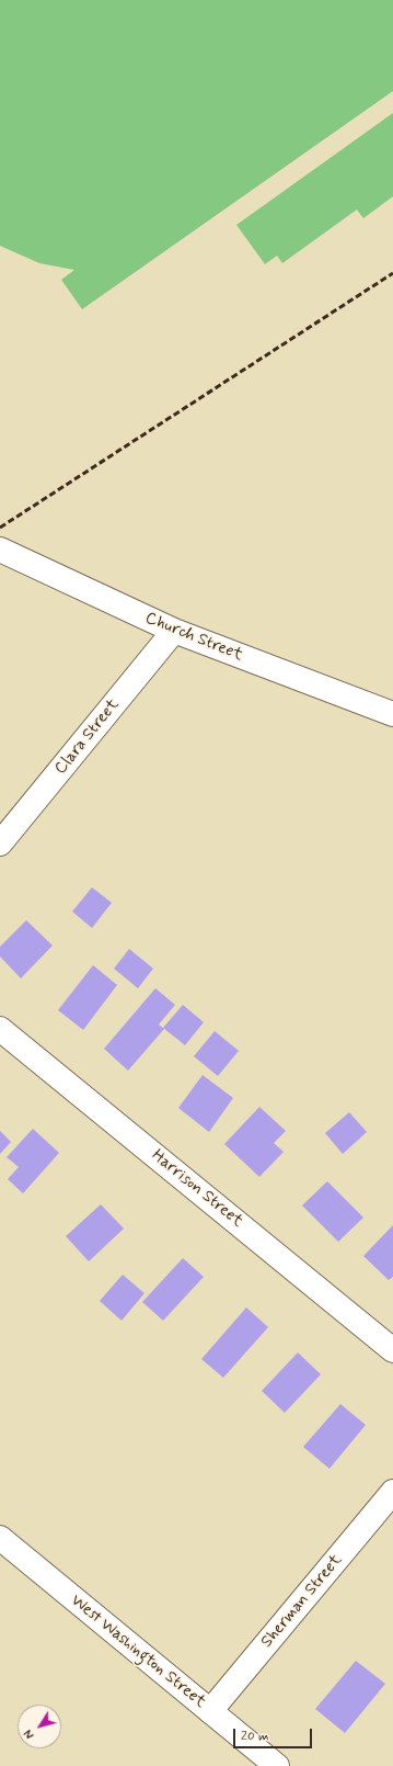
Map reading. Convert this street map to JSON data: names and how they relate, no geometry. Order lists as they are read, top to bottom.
{
  "streets": {
    "street": [
      "Church Street",
      "Clara Street",
      "Harrison Street",
      "Sherman Street",
      "West Washington Street"
    ]
  },
  "crossings": [
    ["Church Street", "Clara Street"],
    ["Sherman Street", "West Washington Street"]
  ],
  "scale_bar": "20 m",
  "north": "bottom left"
}
